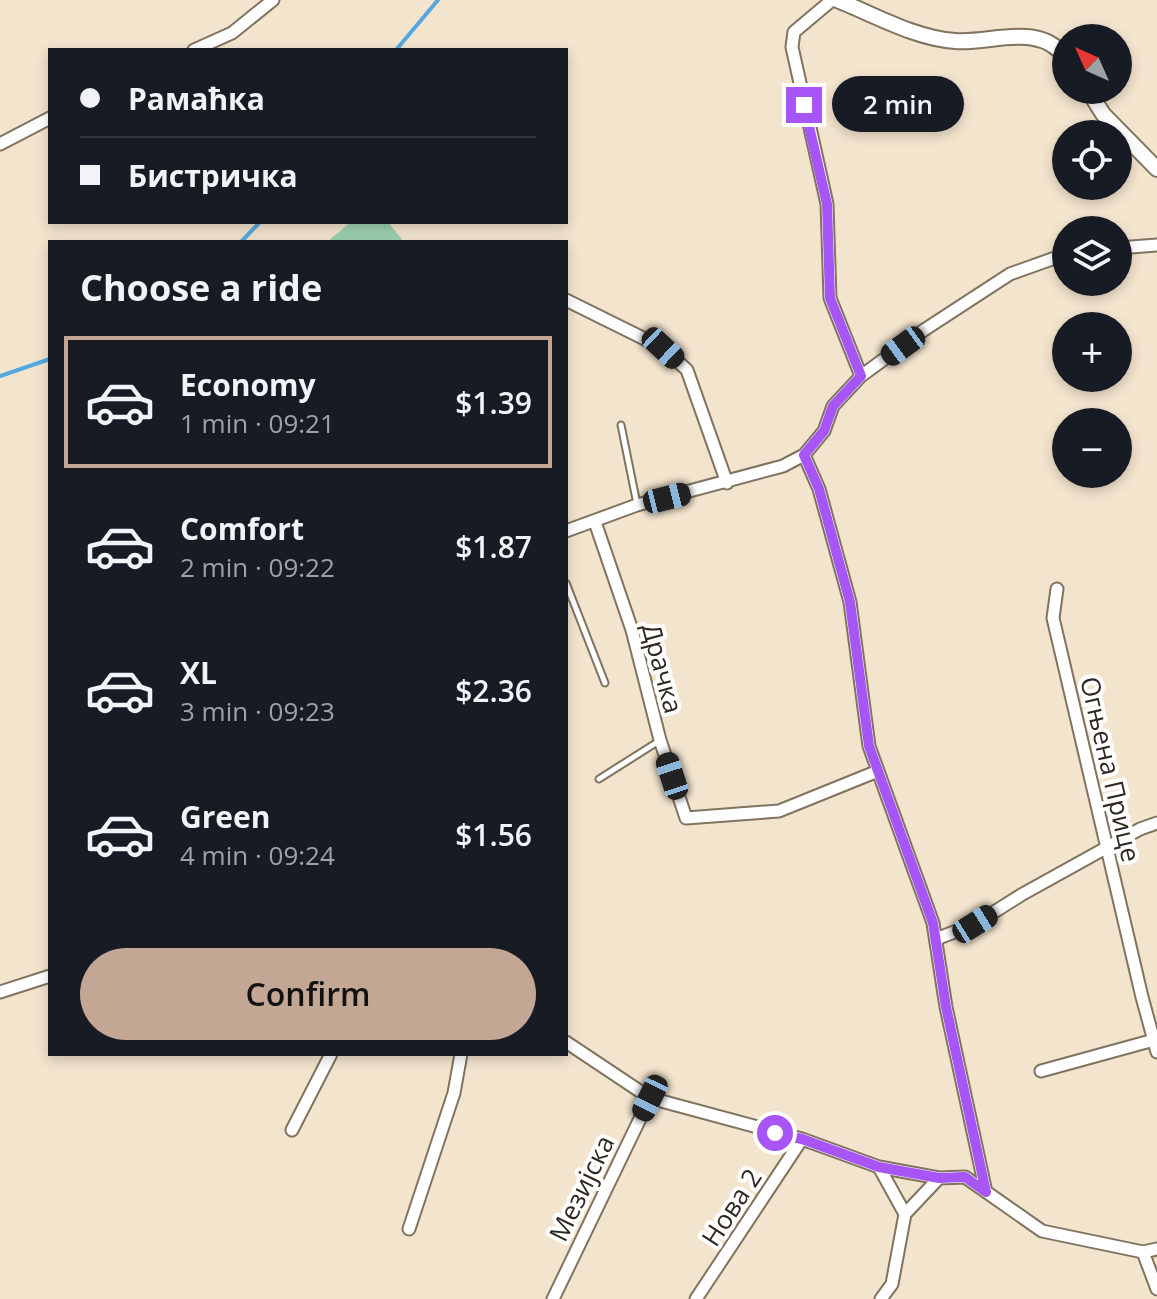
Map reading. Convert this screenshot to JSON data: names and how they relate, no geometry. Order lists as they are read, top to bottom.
{
  "streets": {
    "street": [
      "Драчка",
      "Огњена Прице",
      "Мезијска",
      "Нова 2"
    ]
  },
  "north": "top left",
  "page": {
    "map_buttons": ["+", "−"],
    "banner": ["Рамаћка", "Бистричка"],
    "bubble": "2 min",
    "heading": "Choose a ride",
    "list": [
      {
        "name": "Economy",
        "note": "1 min · 09:21",
        "value": "$1.39"
      },
      {
        "name": "Comfort",
        "note": "2 min · 09:22",
        "value": "$1.87"
      },
      {
        "name": "XL",
        "note": "3 min · 09:23",
        "value": "$2.36"
      },
      {
        "name": "Green",
        "note": "4 min · 09:24",
        "value": "$1.56"
      }
    ],
    "buttons": "Confirm"
  }
}
